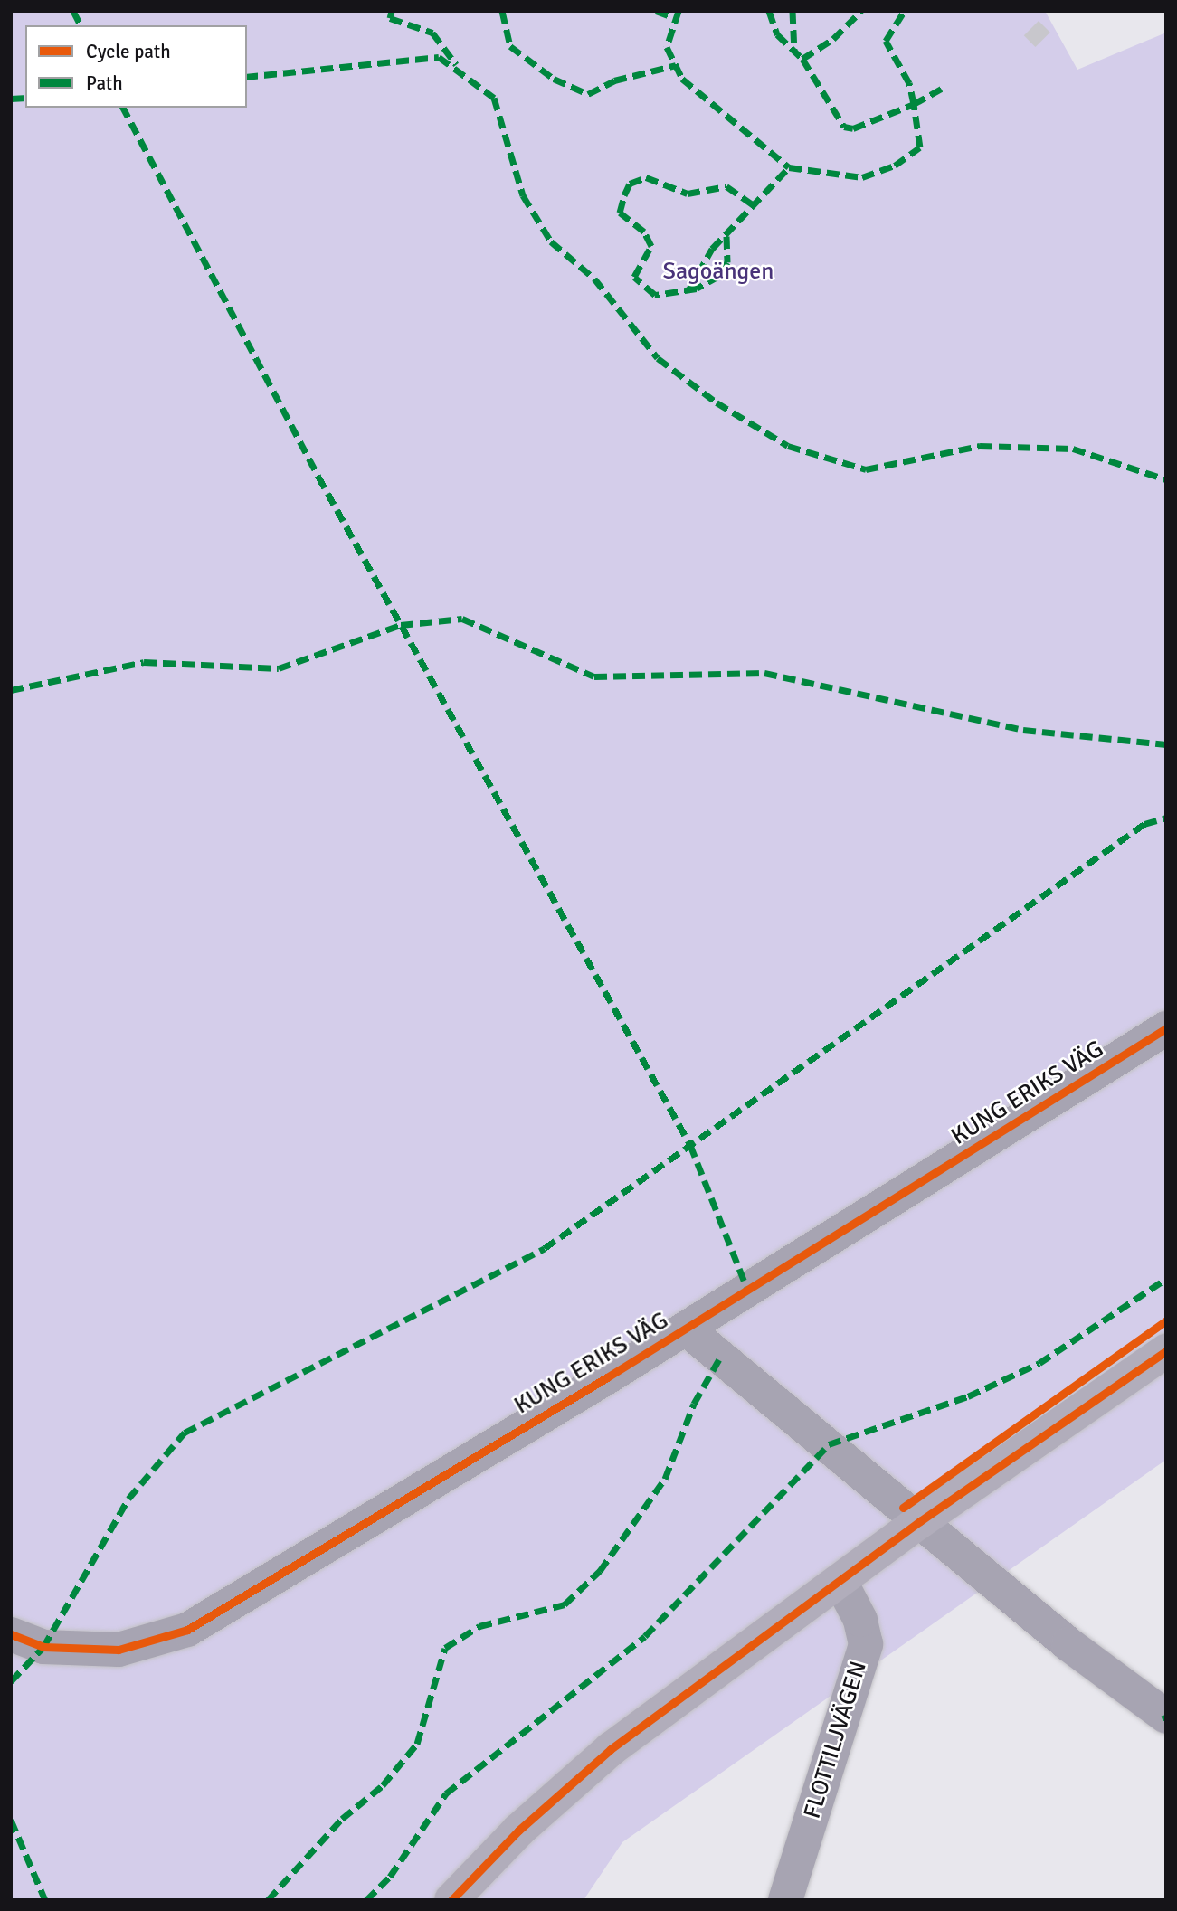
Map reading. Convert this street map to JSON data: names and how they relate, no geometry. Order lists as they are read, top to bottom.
{
  "streets": {
    "street": ["KUNG ERIKS VÄG", "FLOTTILJVÄGEN"]
  },
  "parks": ["Sagoängen"],
  "legend": ["Cycle path", "Path"]
}
